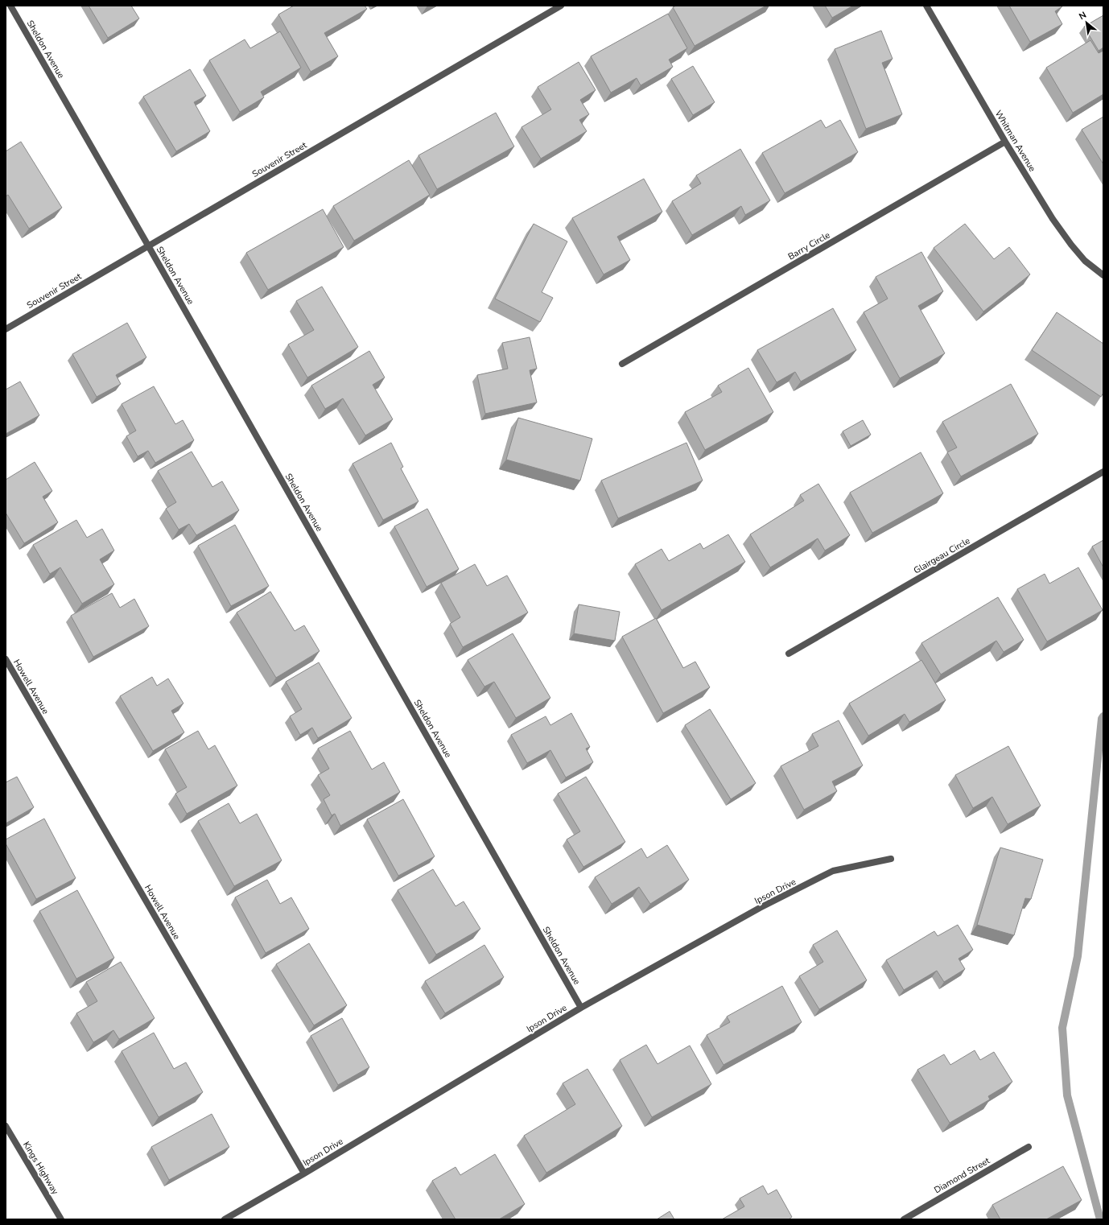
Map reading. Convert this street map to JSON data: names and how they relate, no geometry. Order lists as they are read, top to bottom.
{
  "streets": {
    "street": [
      "Sheldon Avenue",
      "Whitman Avenue",
      "Souvenir Street",
      "Barry Circle",
      "Glairgeau Circle",
      "Howell Avenue",
      "Ipson Drive",
      "Kings Highway",
      "Diamond Street"
    ]
  },
  "crossings": [
    ["Sheldon Avenue", "Souvenir Street"],
    ["Sheldon Avenue", "Ipson Drive"],
    ["Whitman Avenue", "Barry Circle"],
    ["Howell Avenue", "Ipson Drive"]
  ],
  "north": "top left"
}
